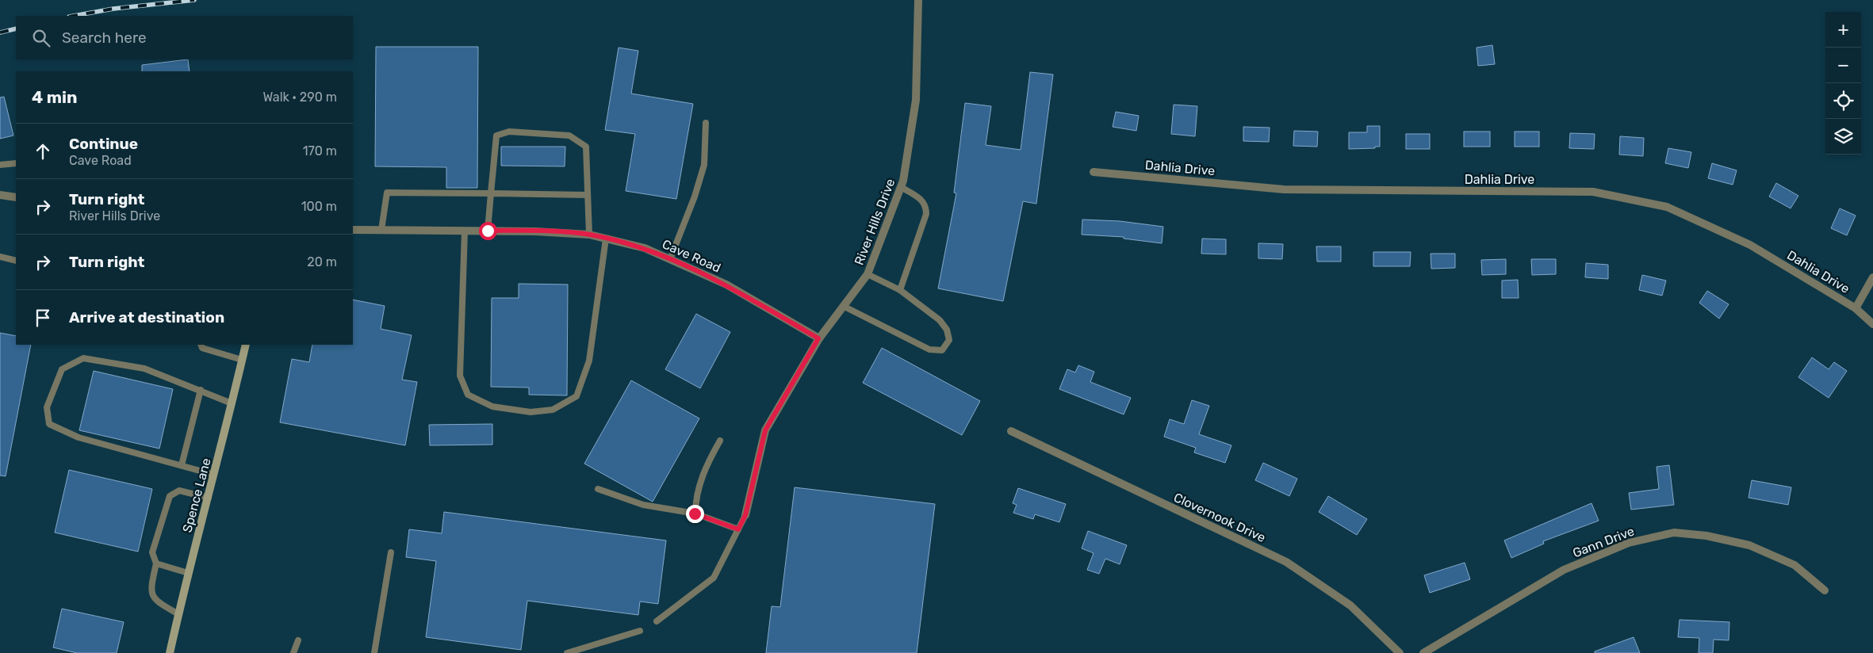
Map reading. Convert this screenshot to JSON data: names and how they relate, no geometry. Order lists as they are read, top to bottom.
{
  "streets": {
    "main road": ["Spence Lane"],
    "street": [
      "Dahlia Drive",
      "River Hills Drive",
      "Cave Road",
      "Clovernook Drive",
      "Gann Drive"
    ]
  },
  "crossings": [
    ["River Hills Drive", "Cave Road"]
  ],
  "page": {
    "map_buttons": ["+", "−"],
    "search": "Search here",
    "heading": ["4 min", "Walk · 290 m"],
    "list": [
      ["Continue", "Cave Road", "170 m"],
      ["Turn right", "River Hills Drive", "100 m"],
      ["Turn right", "20 m"],
      "Arrive at destination"
    ]
  }
}
